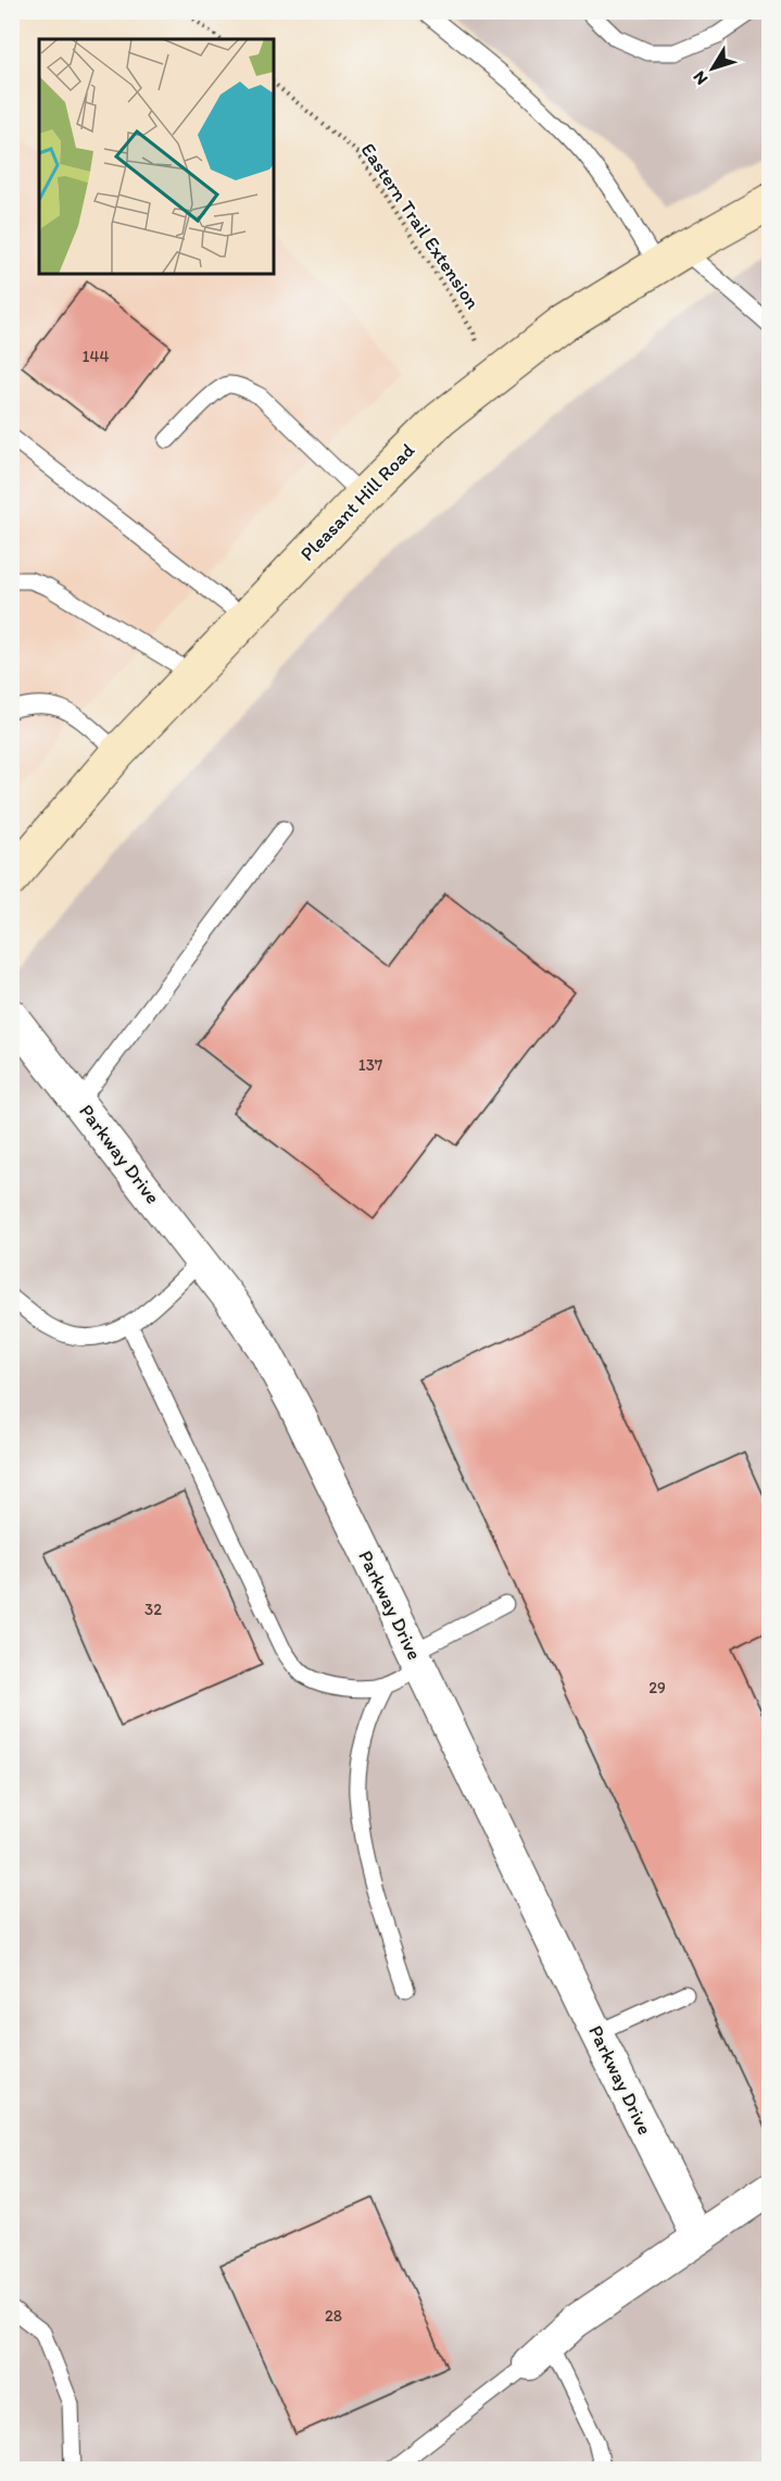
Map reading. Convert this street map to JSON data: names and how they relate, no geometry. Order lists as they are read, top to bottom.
{
  "streets": {
    "street": ["Pleasant Hill Road", "Parkway Drive"],
    "path": ["Eastern Trail Extension"]
  },
  "crossings": [
    ["Eastern Trail Extension", "Pleasant Hill Road"]
  ],
  "house_numbers": [
    "144",
    "137",
    "32",
    "29",
    "28"
  ],
  "north": "bottom left"
}
